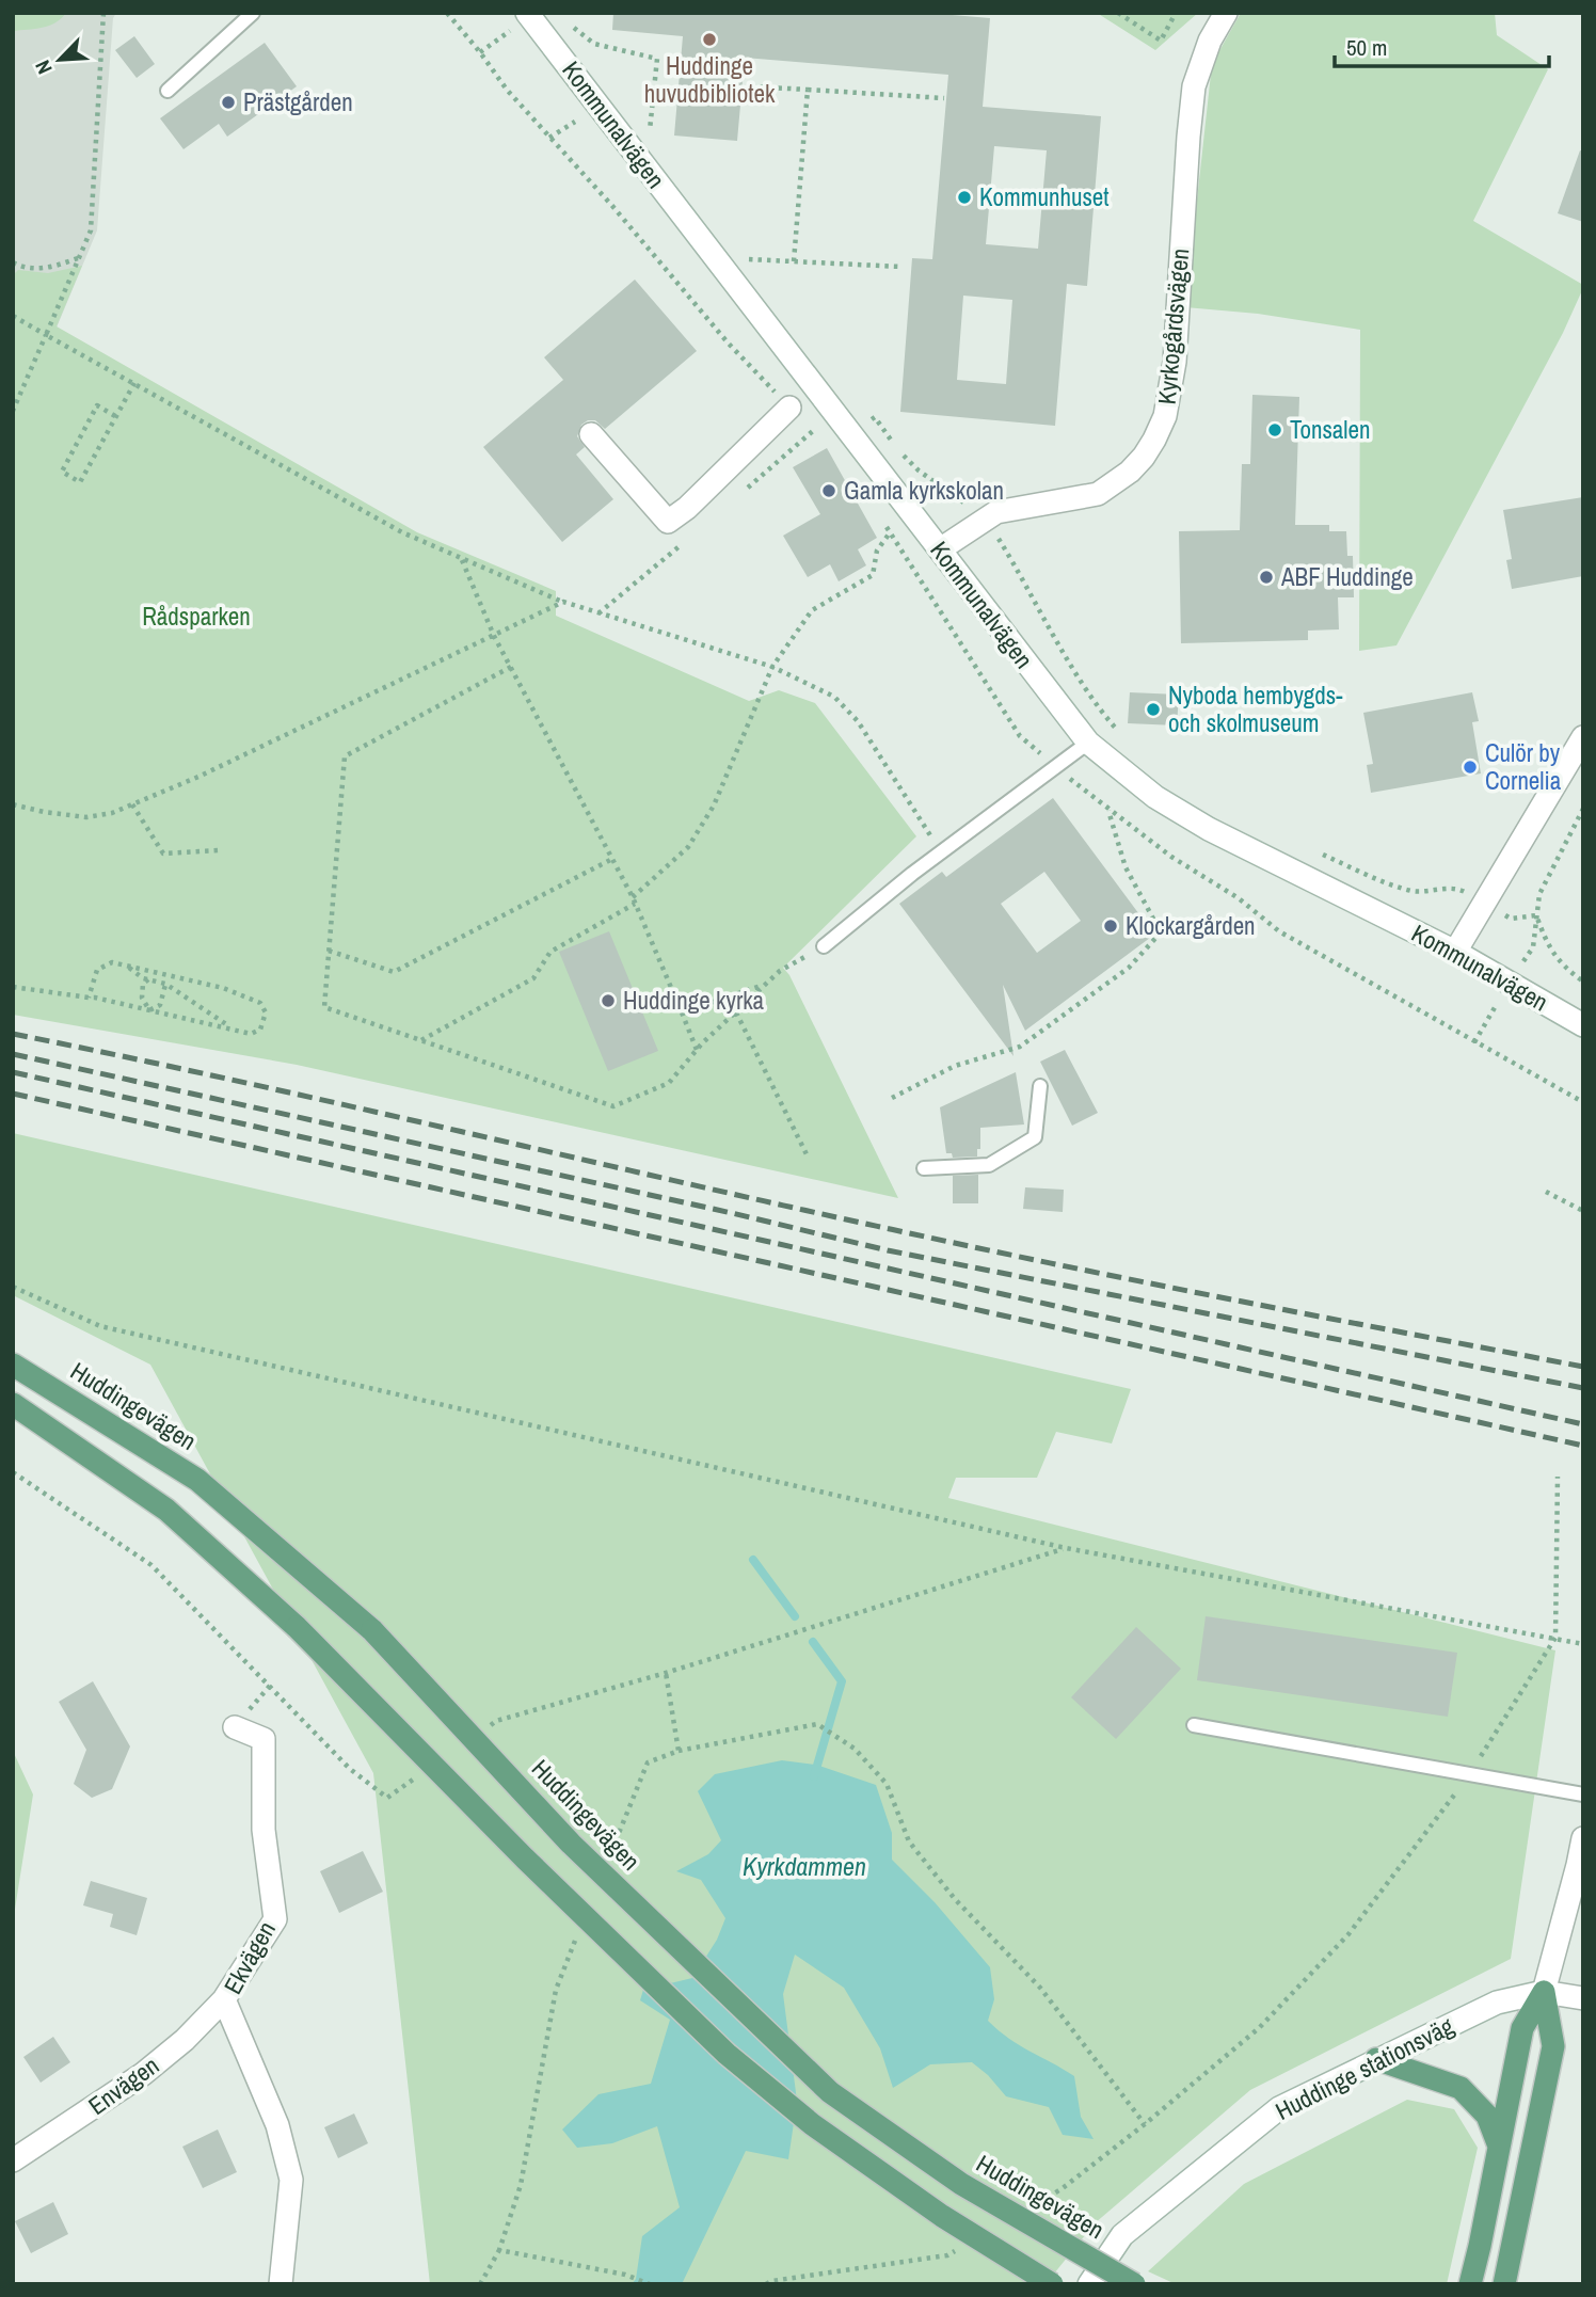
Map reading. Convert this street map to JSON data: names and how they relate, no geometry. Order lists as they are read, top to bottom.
{
  "streets": {
    "main road": ["Huddingevägen"],
    "street": [
      "Kommunalvägen",
      "Kyrkogårdsvägen",
      "Ekvägen",
      "Huddinge stationsväg",
      "Envägen"
    ]
  },
  "crossings": [
    ["Kommunalvägen", "Kyrkogårdsvägen"],
    ["Ekvägen", "Envägen"]
  ],
  "water": ["Kyrkdammen"],
  "parks": ["Rådsparken"],
  "places": [
    "Huddinge huvudbibliotek",
    "Prästgården",
    "Kommunhuset",
    "Tonsalen",
    "Gamla kyrkskolan",
    "ABF Huddinge",
    "Nyboda hembygds- och skolmuseum",
    "Culör by Cornelia",
    "Klockargården",
    "Huddinge kyrka"
  ],
  "scale_bar": "50 m",
  "north": "bottom left"
}
